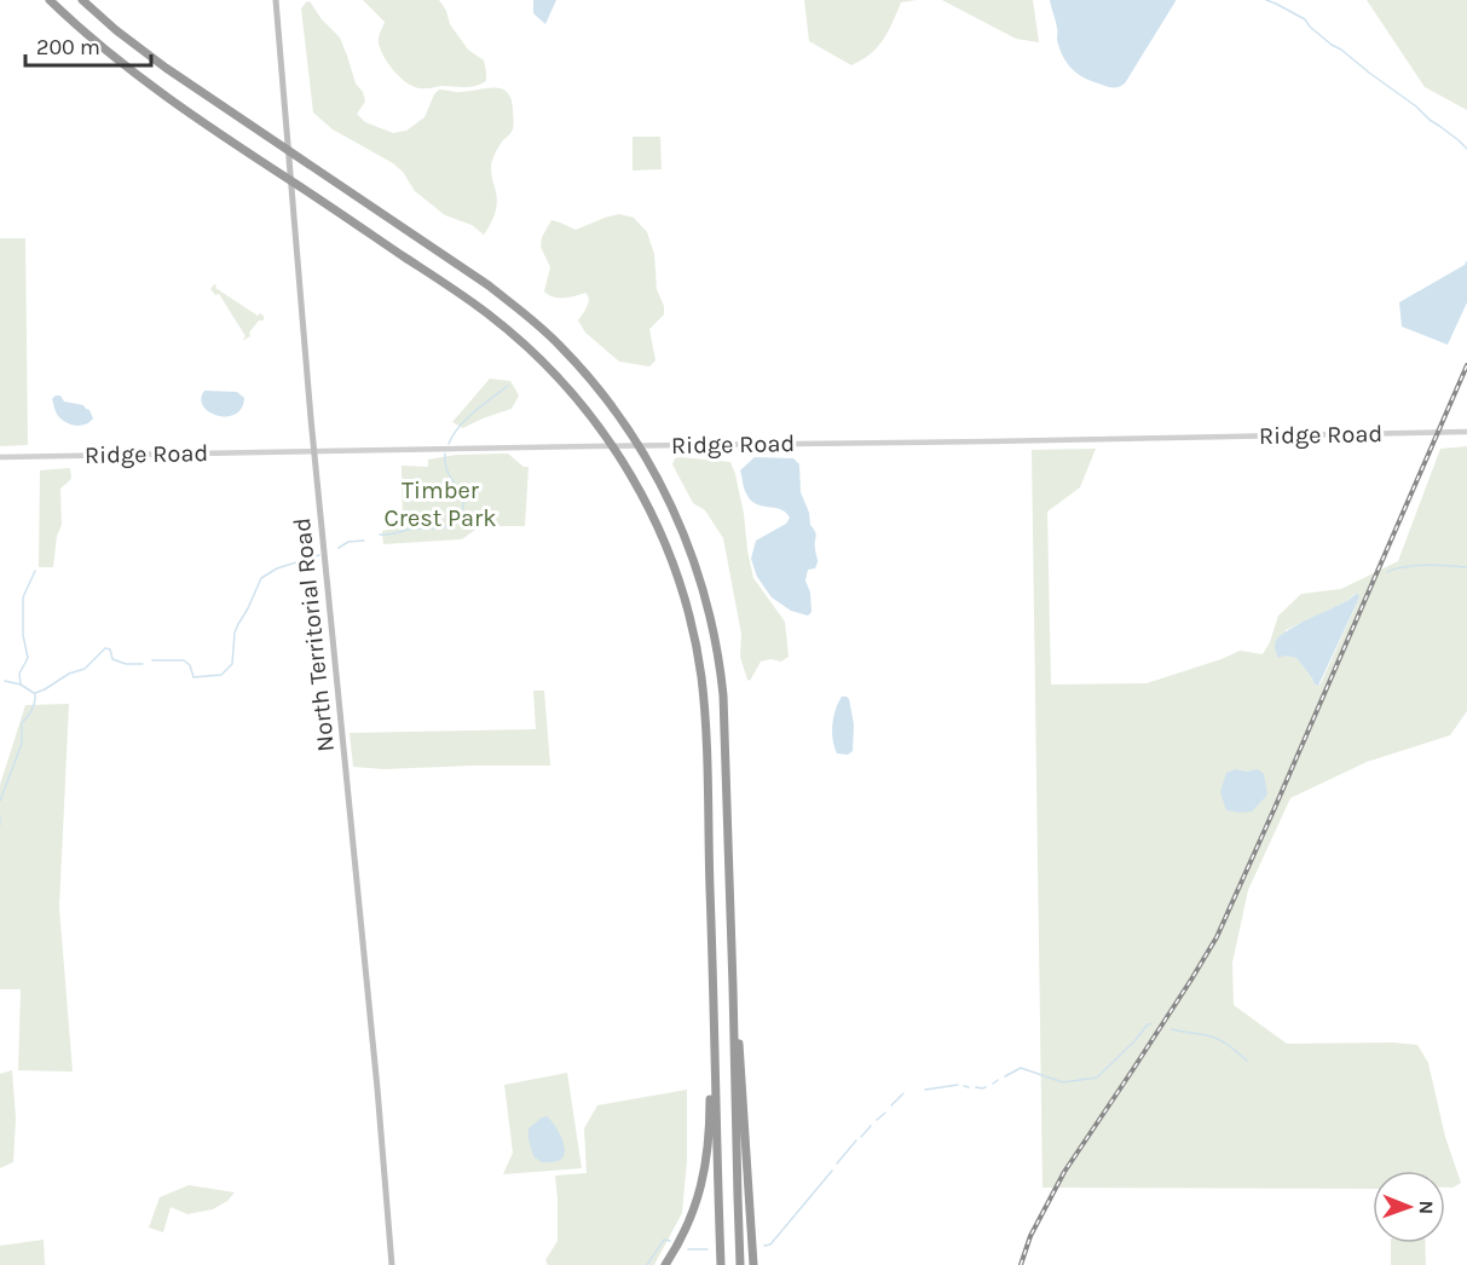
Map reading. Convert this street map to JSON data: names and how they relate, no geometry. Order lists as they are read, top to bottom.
{
  "streets": {
    "main road": ["North Territorial Road"],
    "street": ["Ridge Road"]
  },
  "crossings": [
    ["Ridge Road", "North Territorial Road"]
  ],
  "parks": ["Timber Crest Park"],
  "scale_bar": "200 m",
  "north": "right"
}
